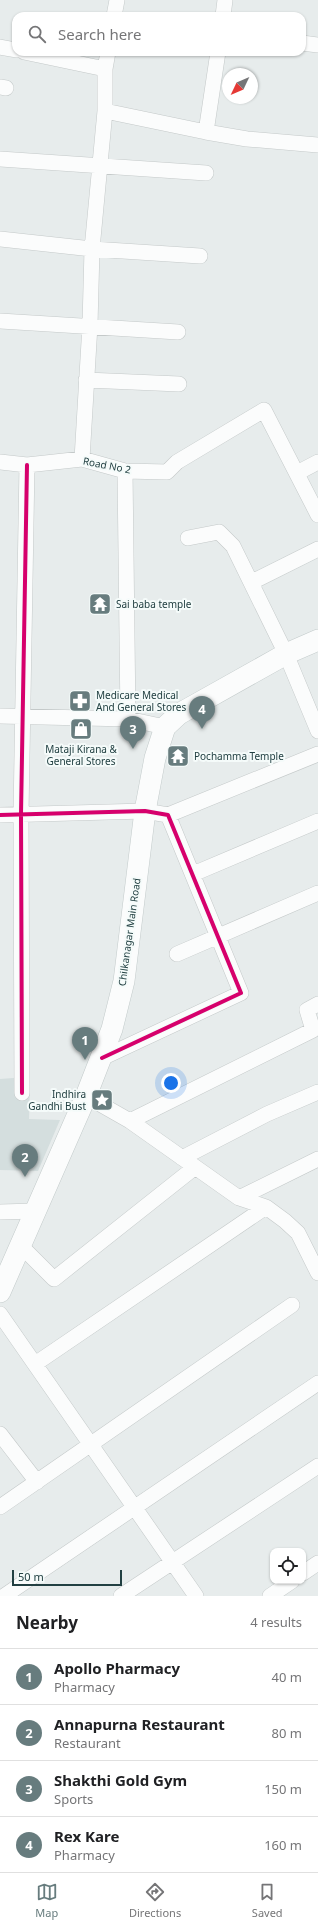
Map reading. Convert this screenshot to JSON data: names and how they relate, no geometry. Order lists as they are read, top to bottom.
{
  "streets": {
    "main road": ["Chilkanagar Main Road"],
    "street": ["Road No 2"]
  },
  "places": {
    "temple": ["Sai baba temple", "Pochamma Temple"],
    "pharmacy": ["Medicare Medical And General Stores"],
    "shop": ["Mataji Kirana & General Stores"],
    "place": ["Indhira Gandhi Bust"]
  },
  "scale_bar": "50 m",
  "north": "bottom left",
  "page": {
    "search": "Search here",
    "pins": [
      "4",
      "3",
      "1",
      "2"
    ],
    "scale": "50 m",
    "heading": ["Nearby", "4 results"],
    "list": [
      {
        "mark": "1",
        "name": "Apollo Pharmacy",
        "note": "Pharmacy",
        "value": "40 m"
      },
      {
        "mark": "2",
        "name": "Annapurna Restaurant",
        "note": "Restaurant",
        "value": "80 m"
      },
      {
        "mark": "3",
        "name": "Shakthi Gold Gym",
        "note": "Sports",
        "value": "150 m"
      },
      {
        "mark": "4",
        "name": "Rex Kare",
        "note": "Pharmacy",
        "value": "160 m"
      }
    ],
    "nav": ["Map", "Directions", "Saved"]
  }
}
